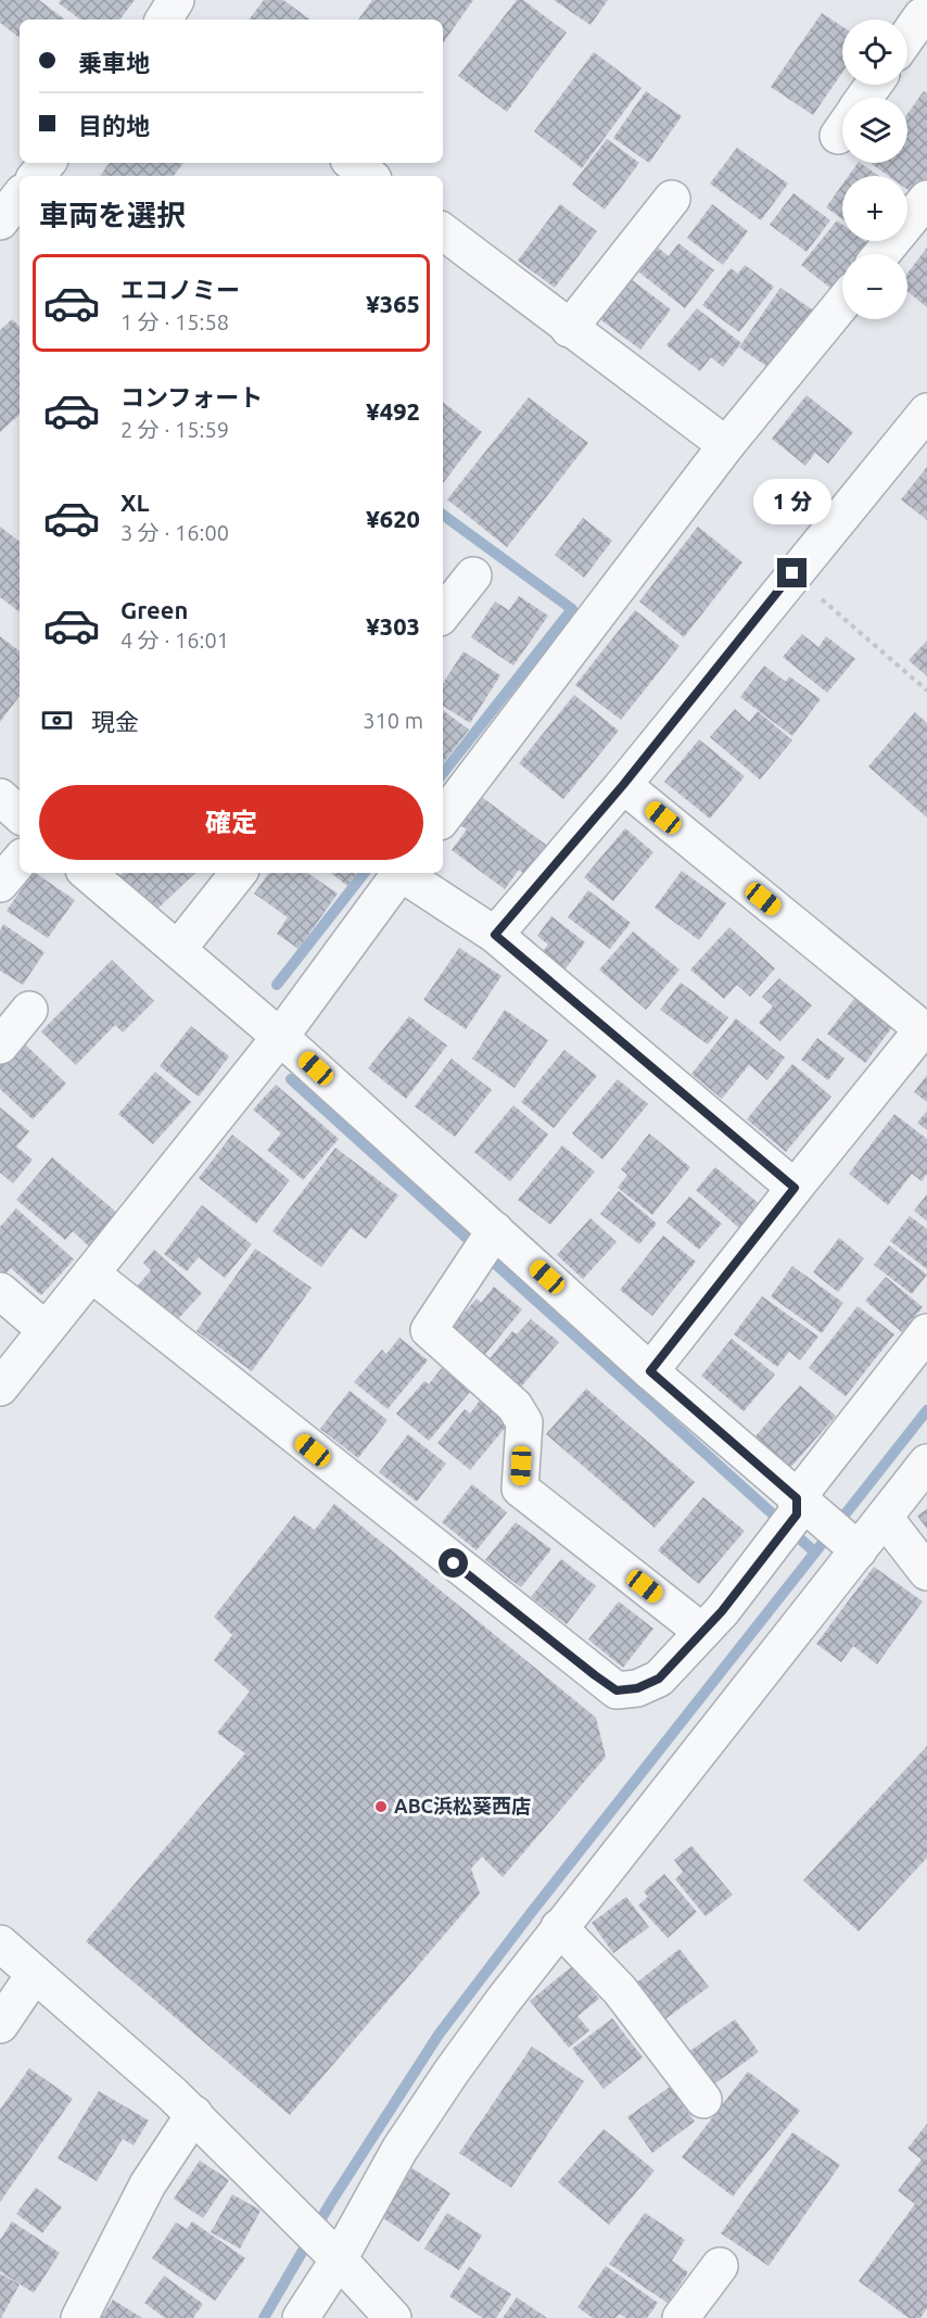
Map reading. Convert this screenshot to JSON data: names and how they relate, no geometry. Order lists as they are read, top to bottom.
{
  "places": ["ABC浜松葵西店"],
  "page": {
    "map_buttons": ["+", "−"],
    "banner": ["乗車地", "目的地"],
    "heading": "車両を選択",
    "list": [
      {
        "name": "エコノミー",
        "note": "1 分 · 15:58",
        "value": "¥365"
      },
      {
        "name": "コンフォート",
        "note": "2 分 · 15:59",
        "value": "¥492"
      },
      {
        "name": "XL",
        "note": "3 分 · 16:00",
        "value": "¥620"
      },
      {
        "name": "Green",
        "note": "4 分 · 16:01",
        "value": "¥303"
      }
    ],
    "bubble": "1 分",
    "pay": ["現金", "310 m"],
    "buttons": "確定"
  }
}
